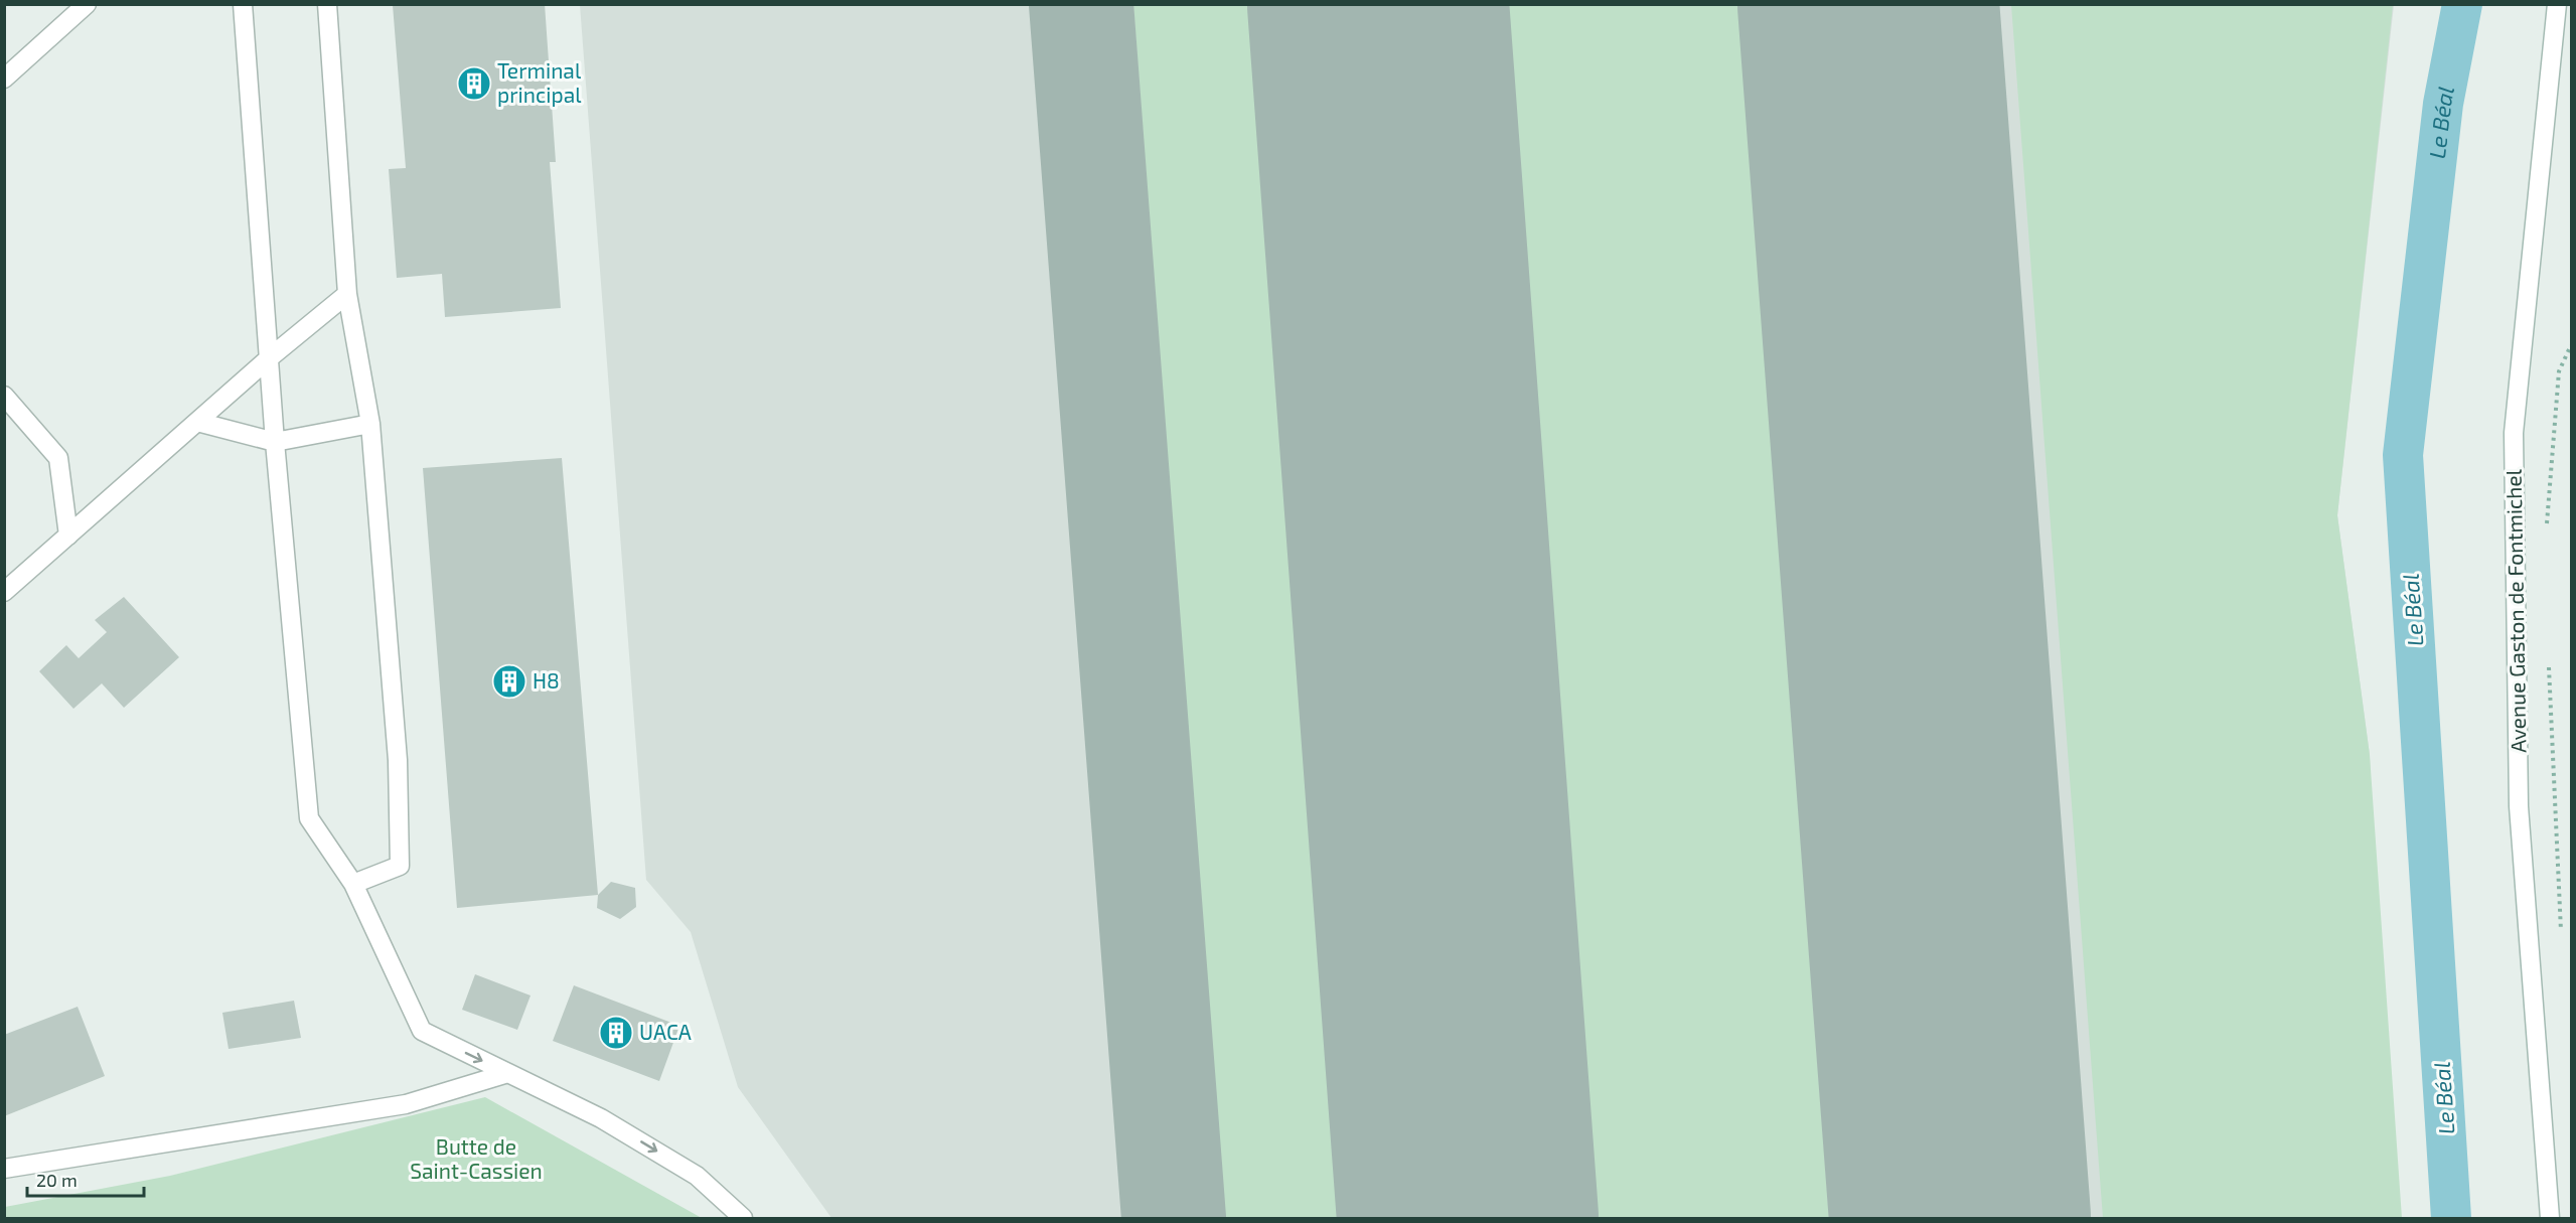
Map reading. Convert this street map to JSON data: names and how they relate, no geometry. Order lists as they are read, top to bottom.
{
  "streets": {
    "main road": ["Avenue Gaston de Fontmichel"]
  },
  "water": ["Le Béal"],
  "parks": ["Butte de Saint-Cassien"],
  "places": {
    "building": ["Terminal principal", "H8", "UACA"]
  },
  "scale_bar": "20 m"
}
